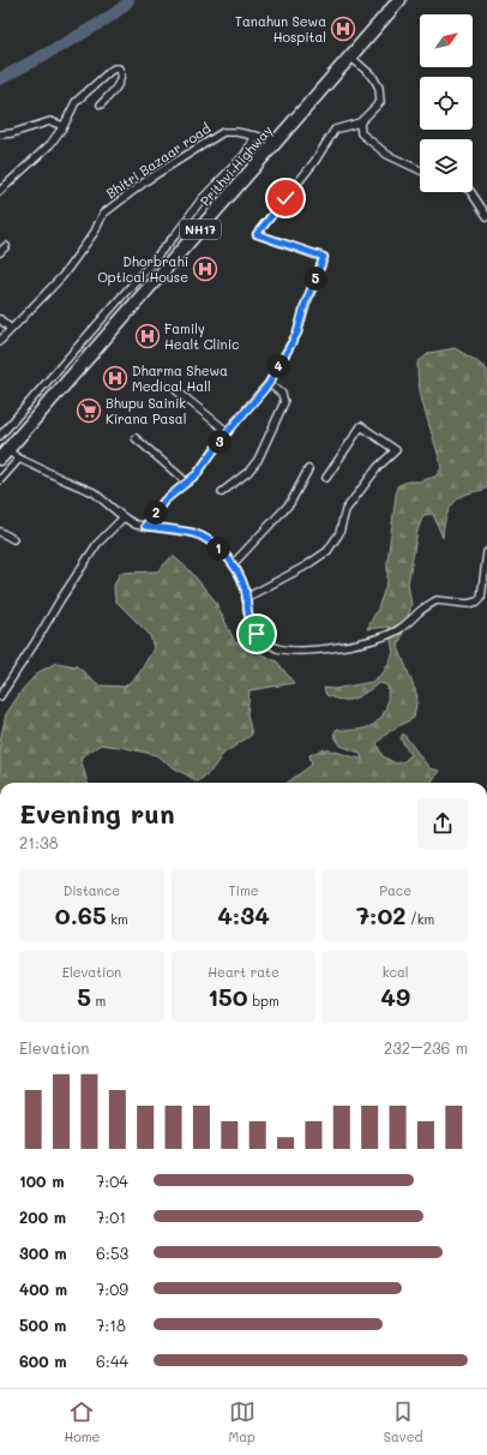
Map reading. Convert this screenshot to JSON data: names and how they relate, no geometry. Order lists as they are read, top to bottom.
{
  "streets": {
    "highway": ["Prithvi Highway", "NH17"],
    "street": ["Bhitri Bazaar road"]
  },
  "crossings": [
    ["Bhitri Bazaar road", "Prithvi Highway"]
  ],
  "places": {
    "hospital": [
      "Tanahun Sewa Hospital",
      "Dhorbrahi Optical House",
      "Family Healt Clinic",
      "Dharma Shewa Medical Hall"
    ],
    "supermarket": ["Bhupu Sainik Kirana Pasal"]
  },
  "north": "top right",
  "page": {
    "pins": [
      "5",
      "4",
      "3",
      "2",
      "1"
    ],
    "heading": ["Evening run", "21:38"],
    "stats": [
      ["Distance", "0.65 km"],
      ["Time", "4:34"],
      ["Pace", "7:02 /km"],
      ["Elevation", "5 m"],
      ["Heart rate", "150 bpm"],
      ["kcal", "49"]
    ],
    "chart": ["Elevation", "232–236 m"],
    "list": [
      {
        "name": "100 m",
        "note": "7:04"
      },
      {
        "name": "200 m",
        "note": "7:01"
      },
      {
        "name": "300 m",
        "note": "6:53"
      },
      {
        "name": "400 m",
        "note": "7:09"
      },
      {
        "name": "500 m",
        "note": "7:18"
      },
      {
        "name": "600 m",
        "note": "6:44"
      }
    ],
    "tabs": ["Home", "Map", "Saved"]
  }
}
